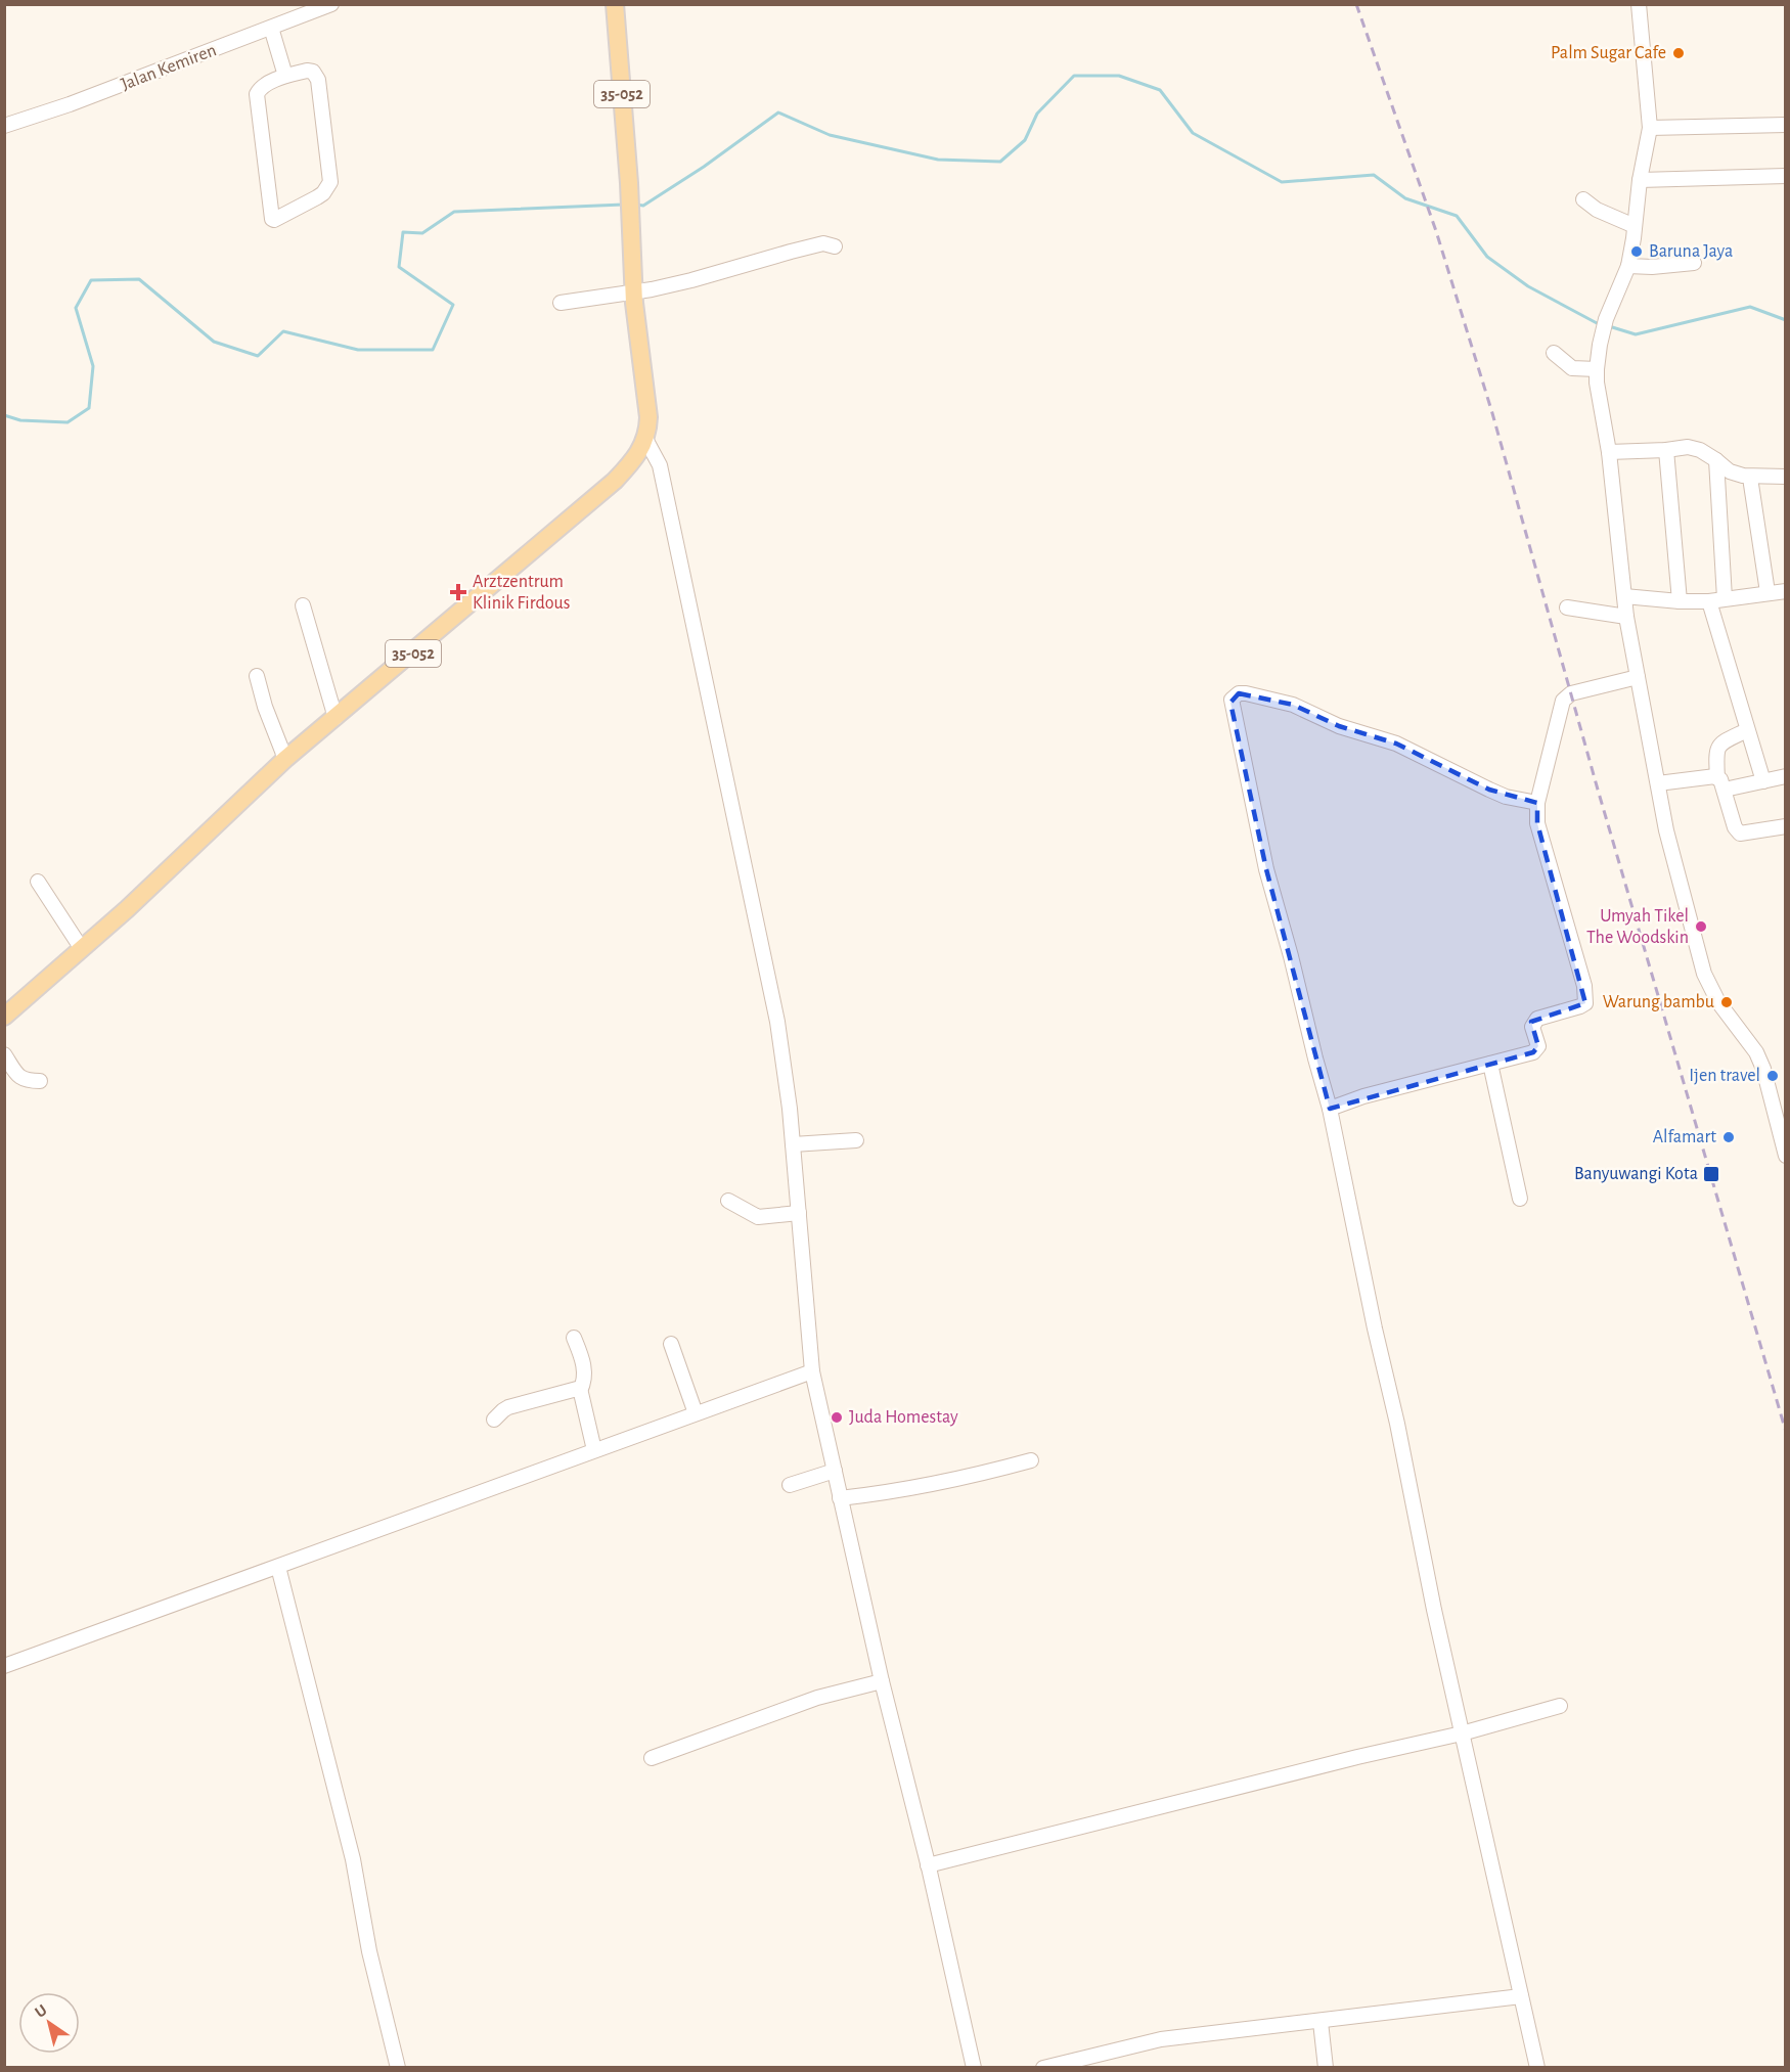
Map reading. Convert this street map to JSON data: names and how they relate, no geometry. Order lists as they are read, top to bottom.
{
  "streets": {
    "main road": ["35-052"],
    "street": ["Jalan Kemiren"]
  },
  "places": {
    "other": [
      "Palm Sugar Cafe",
      "Baruna Jaya",
      "Umyah Tikel The Woodskin",
      "Warung bambu",
      "Ijen travel",
      "Alfamart",
      "Juda Homestay"
    ],
    "health": ["Arztzentrum Klinik Firdous"],
    "transit": ["Banyuwangi Kota"]
  },
  "north": "top left"
}
